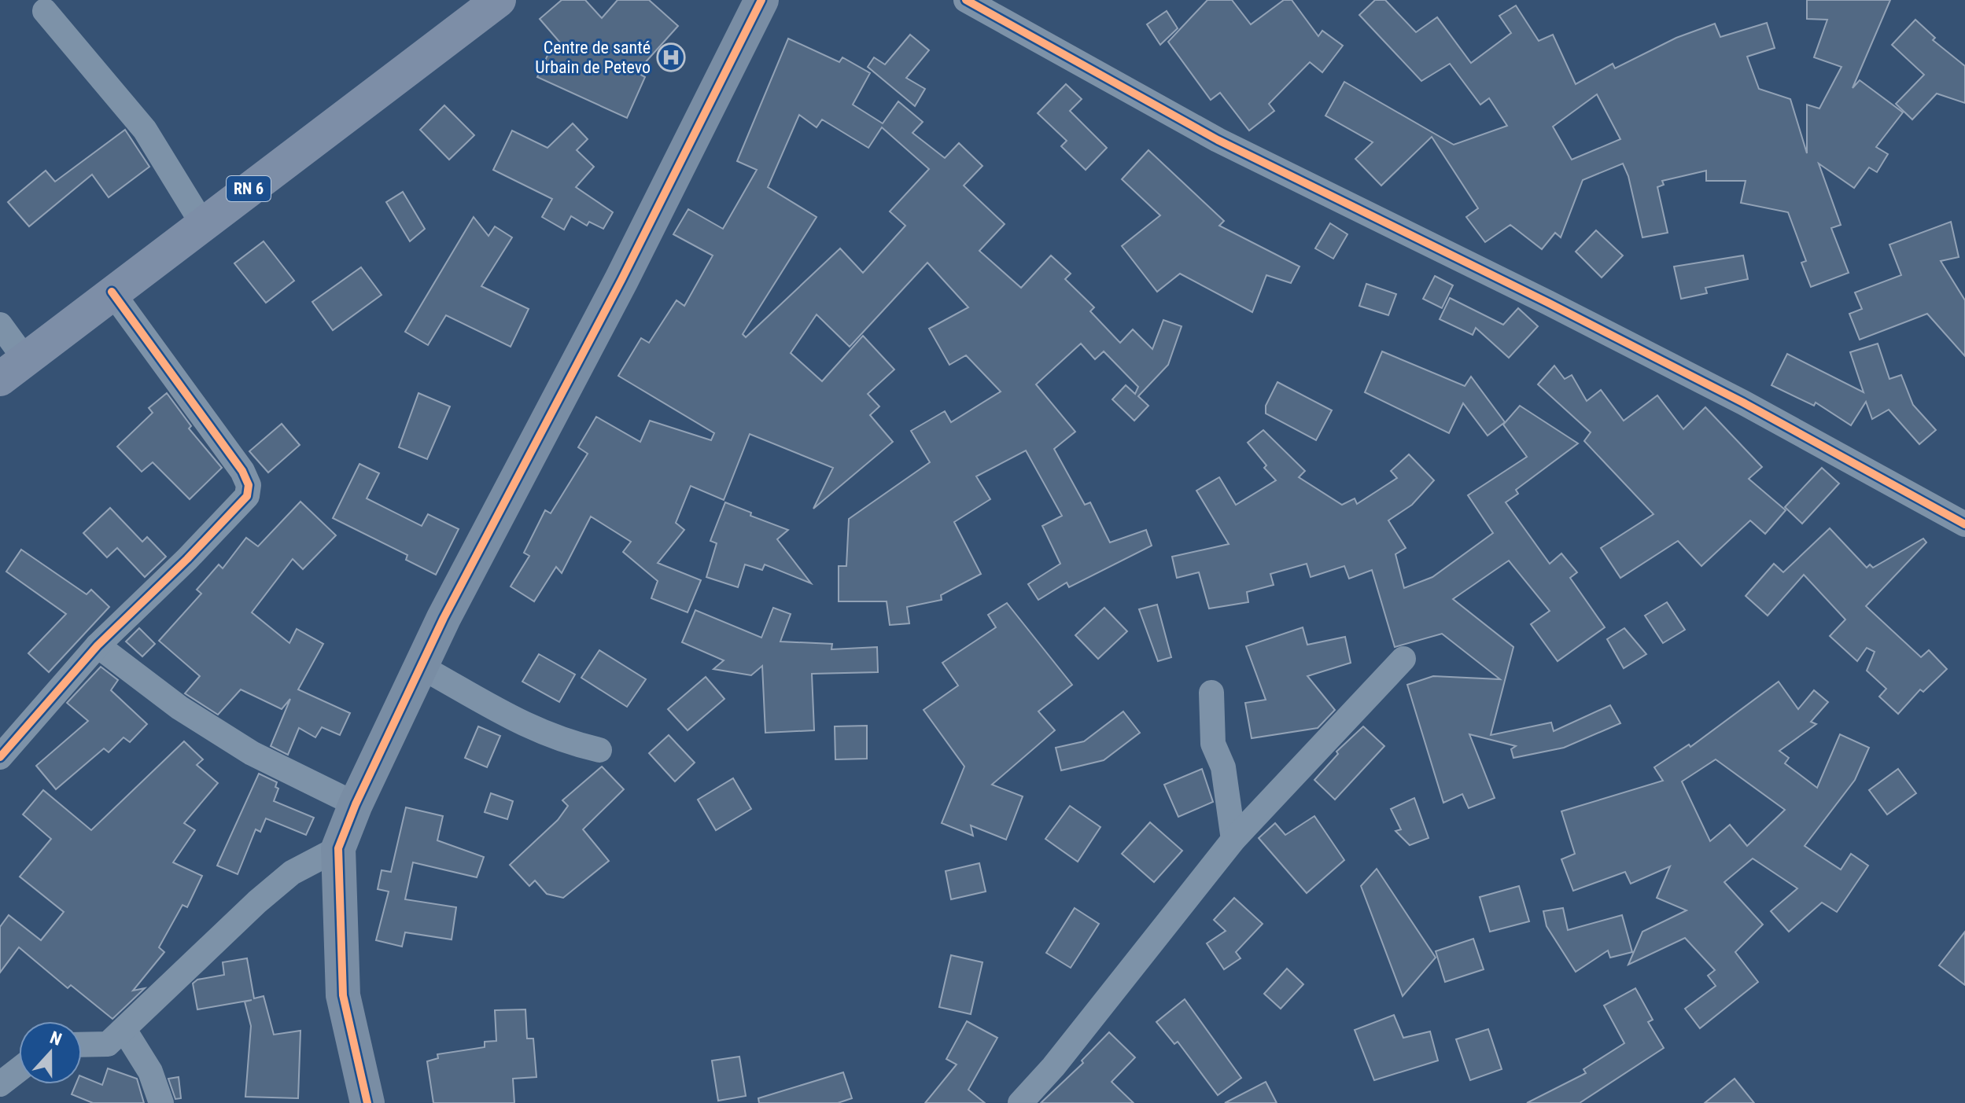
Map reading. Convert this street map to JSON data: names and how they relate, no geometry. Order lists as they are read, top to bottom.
{
  "streets": {
    "main road": ["RN 6"]
  },
  "places": {
    "hospital": ["Centre de santé Urbain de Petevo"]
  },
  "north": "top"
}
